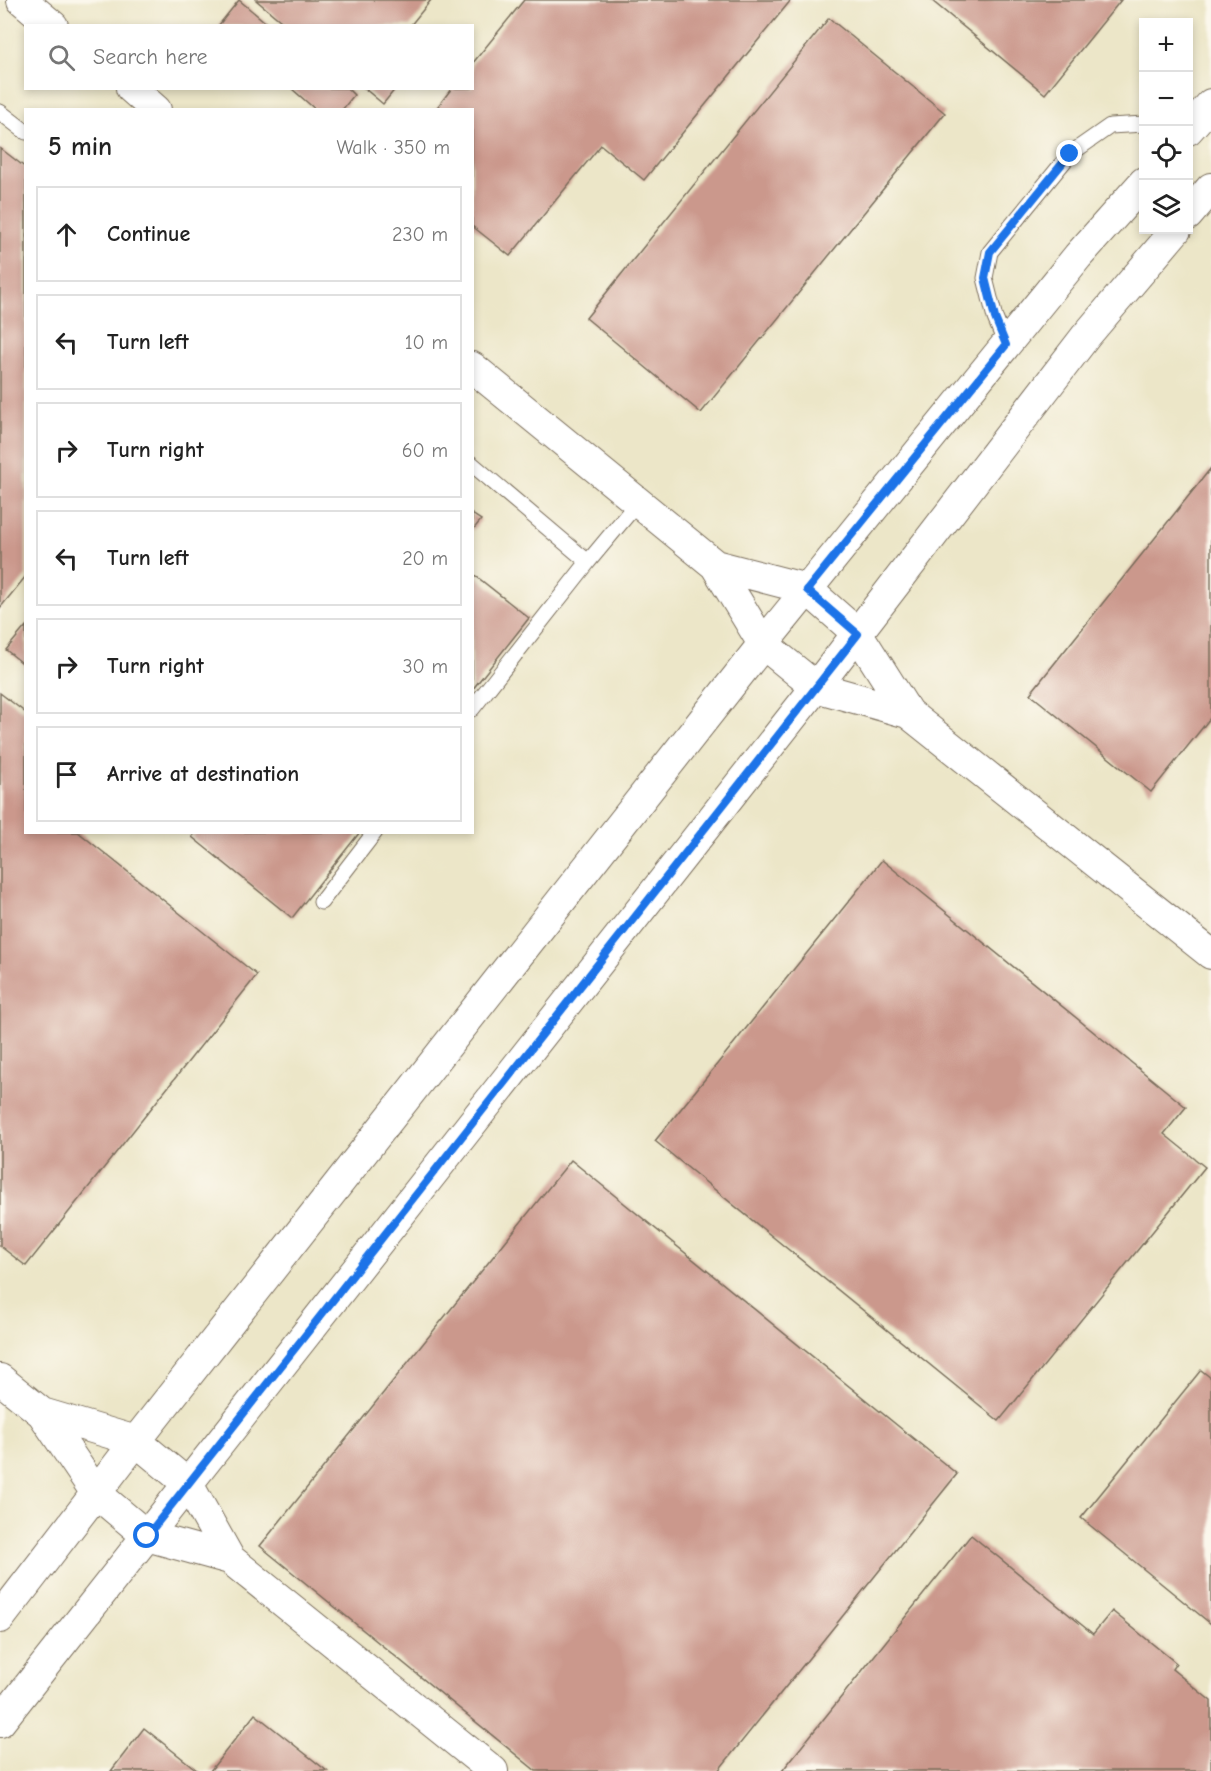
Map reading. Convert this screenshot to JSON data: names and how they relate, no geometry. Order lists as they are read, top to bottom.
{
  "page": {
    "map_buttons": ["+", "−"],
    "search": "Search here",
    "heading": ["5 min", "Walk · 350 m"],
    "list": [
      ["Continue", "230 m"],
      ["Turn left", "10 m"],
      ["Turn right", "60 m"],
      ["Turn left", "20 m"],
      ["Turn right", "30 m"],
      "Arrive at destination"
    ]
  }
}
